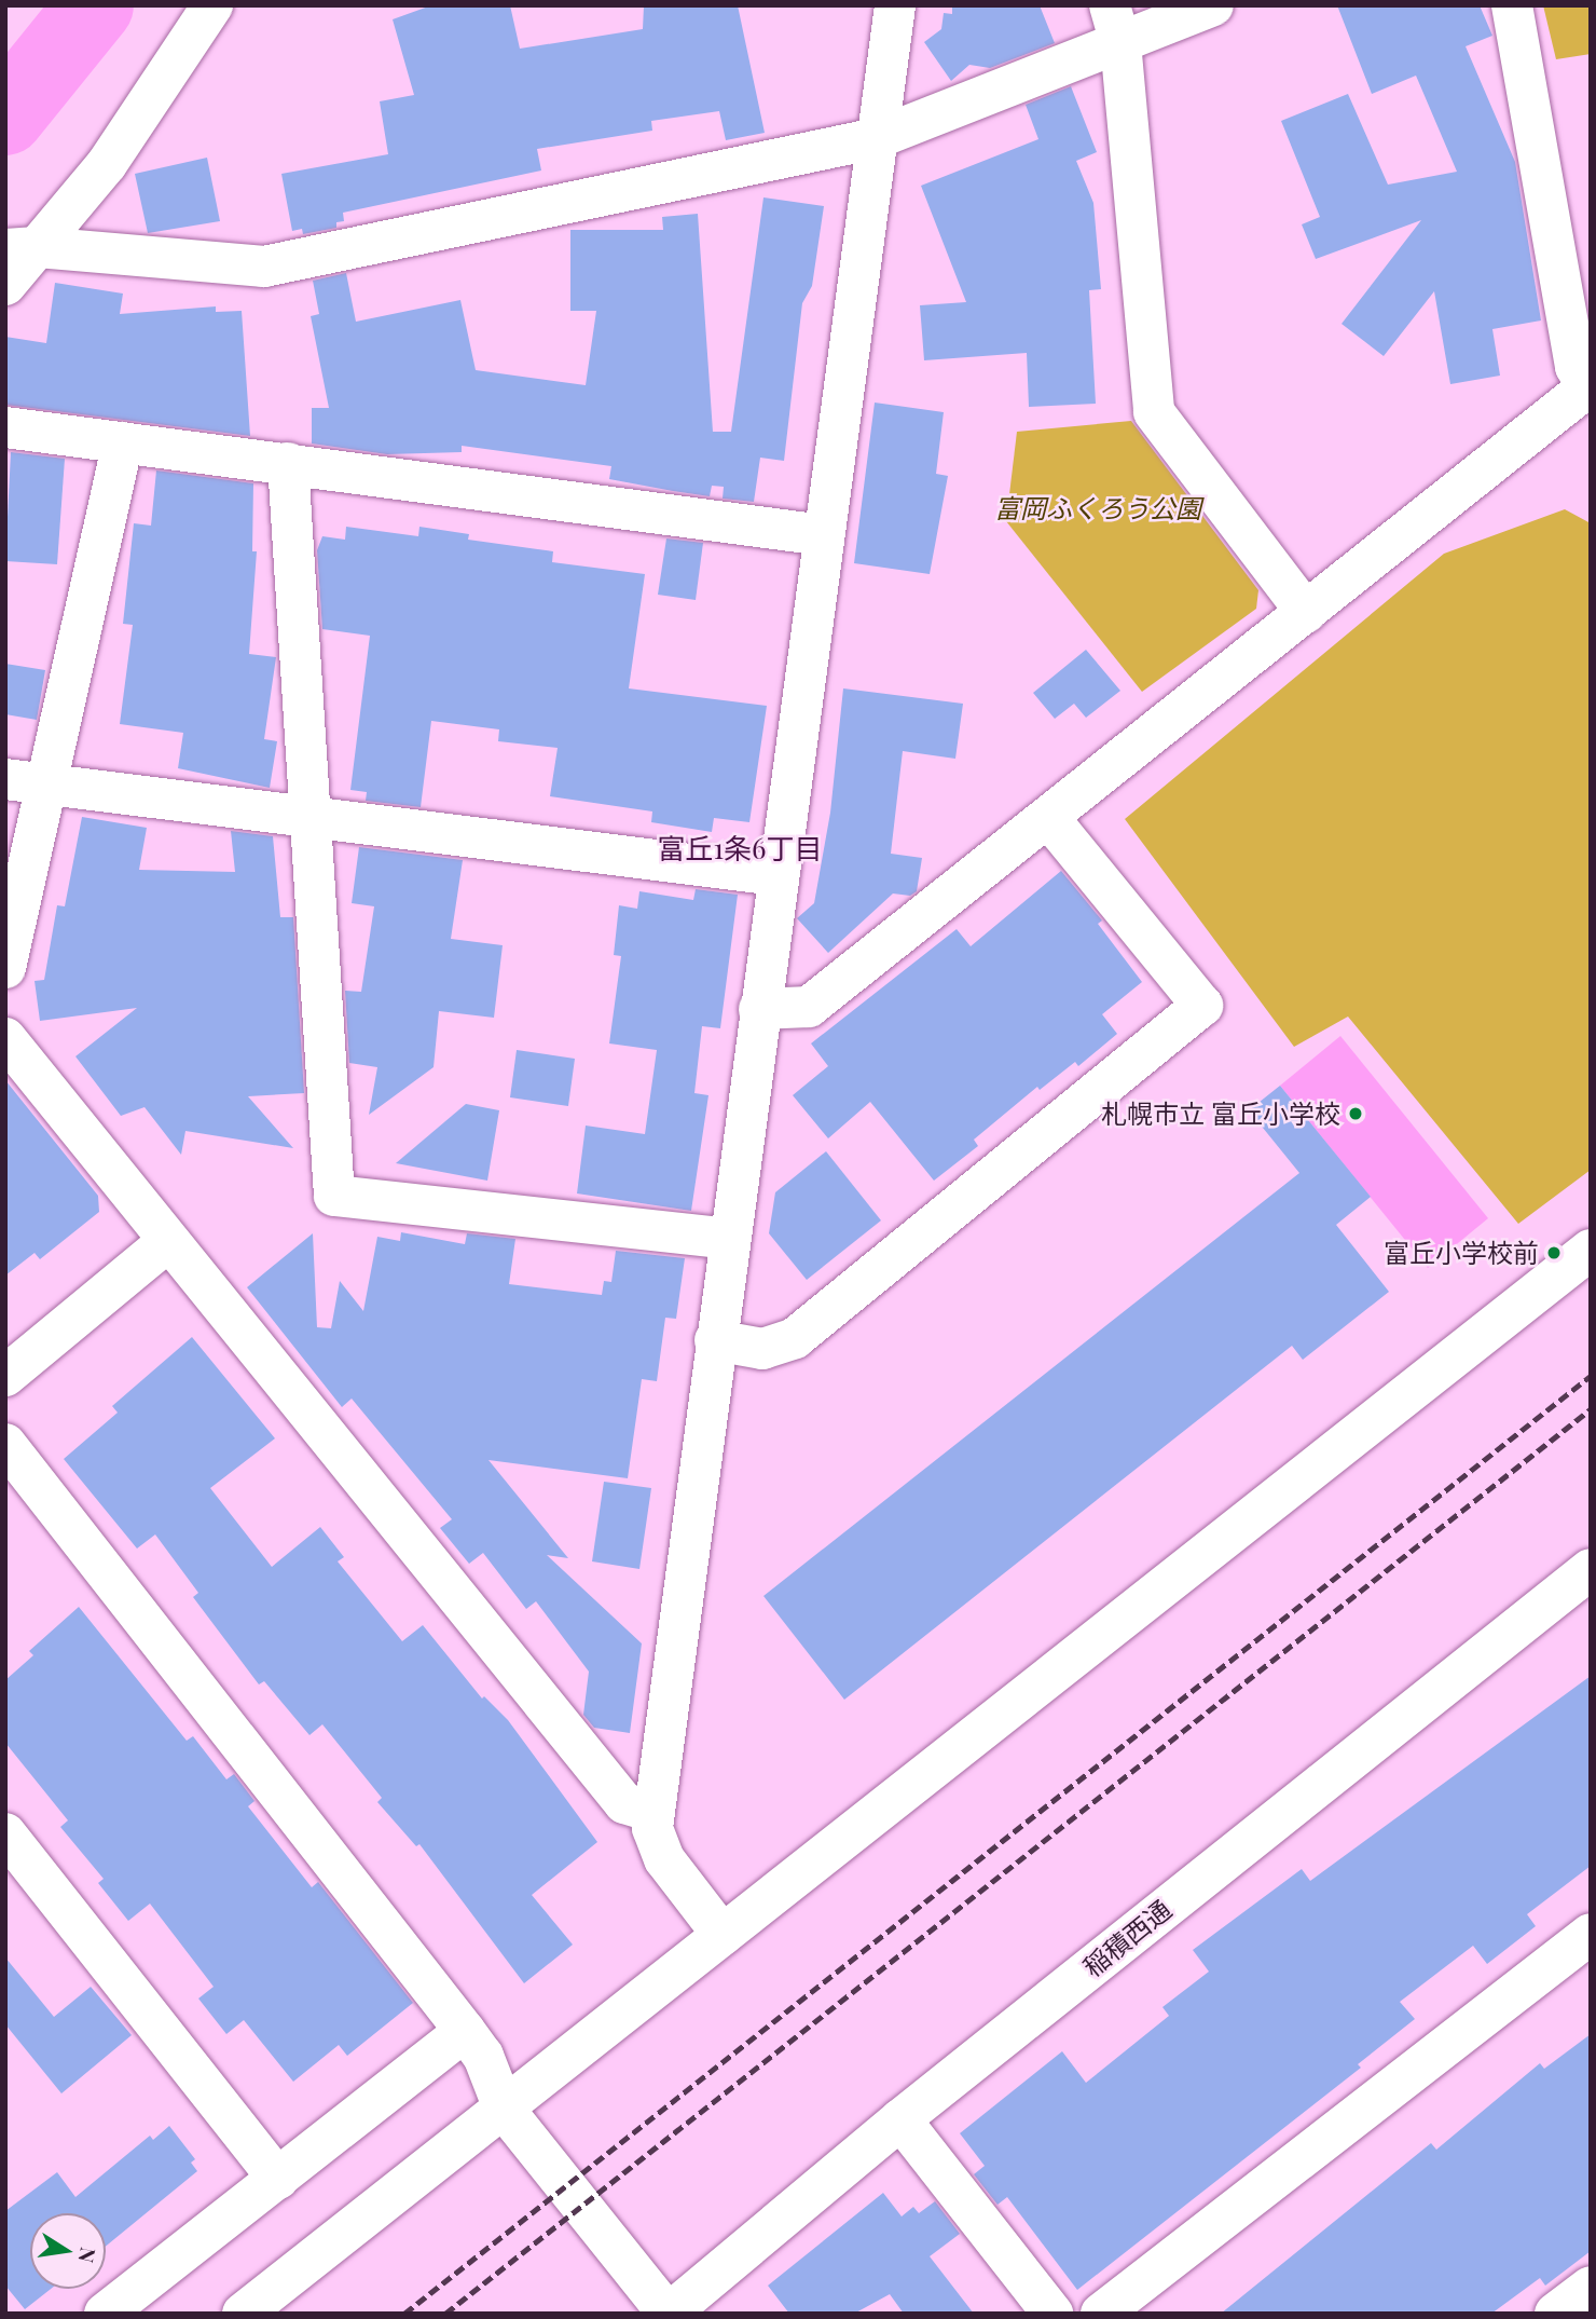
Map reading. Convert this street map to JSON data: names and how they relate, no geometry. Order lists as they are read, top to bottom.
{
  "streets": {
    "street": ["稲積西通"]
  },
  "districts": ["富丘1条6丁目"],
  "parks": ["富岡ふくろう公園"],
  "places": ["札幌市立 富丘小学校", "富丘小学校前"],
  "north": "right"
}
